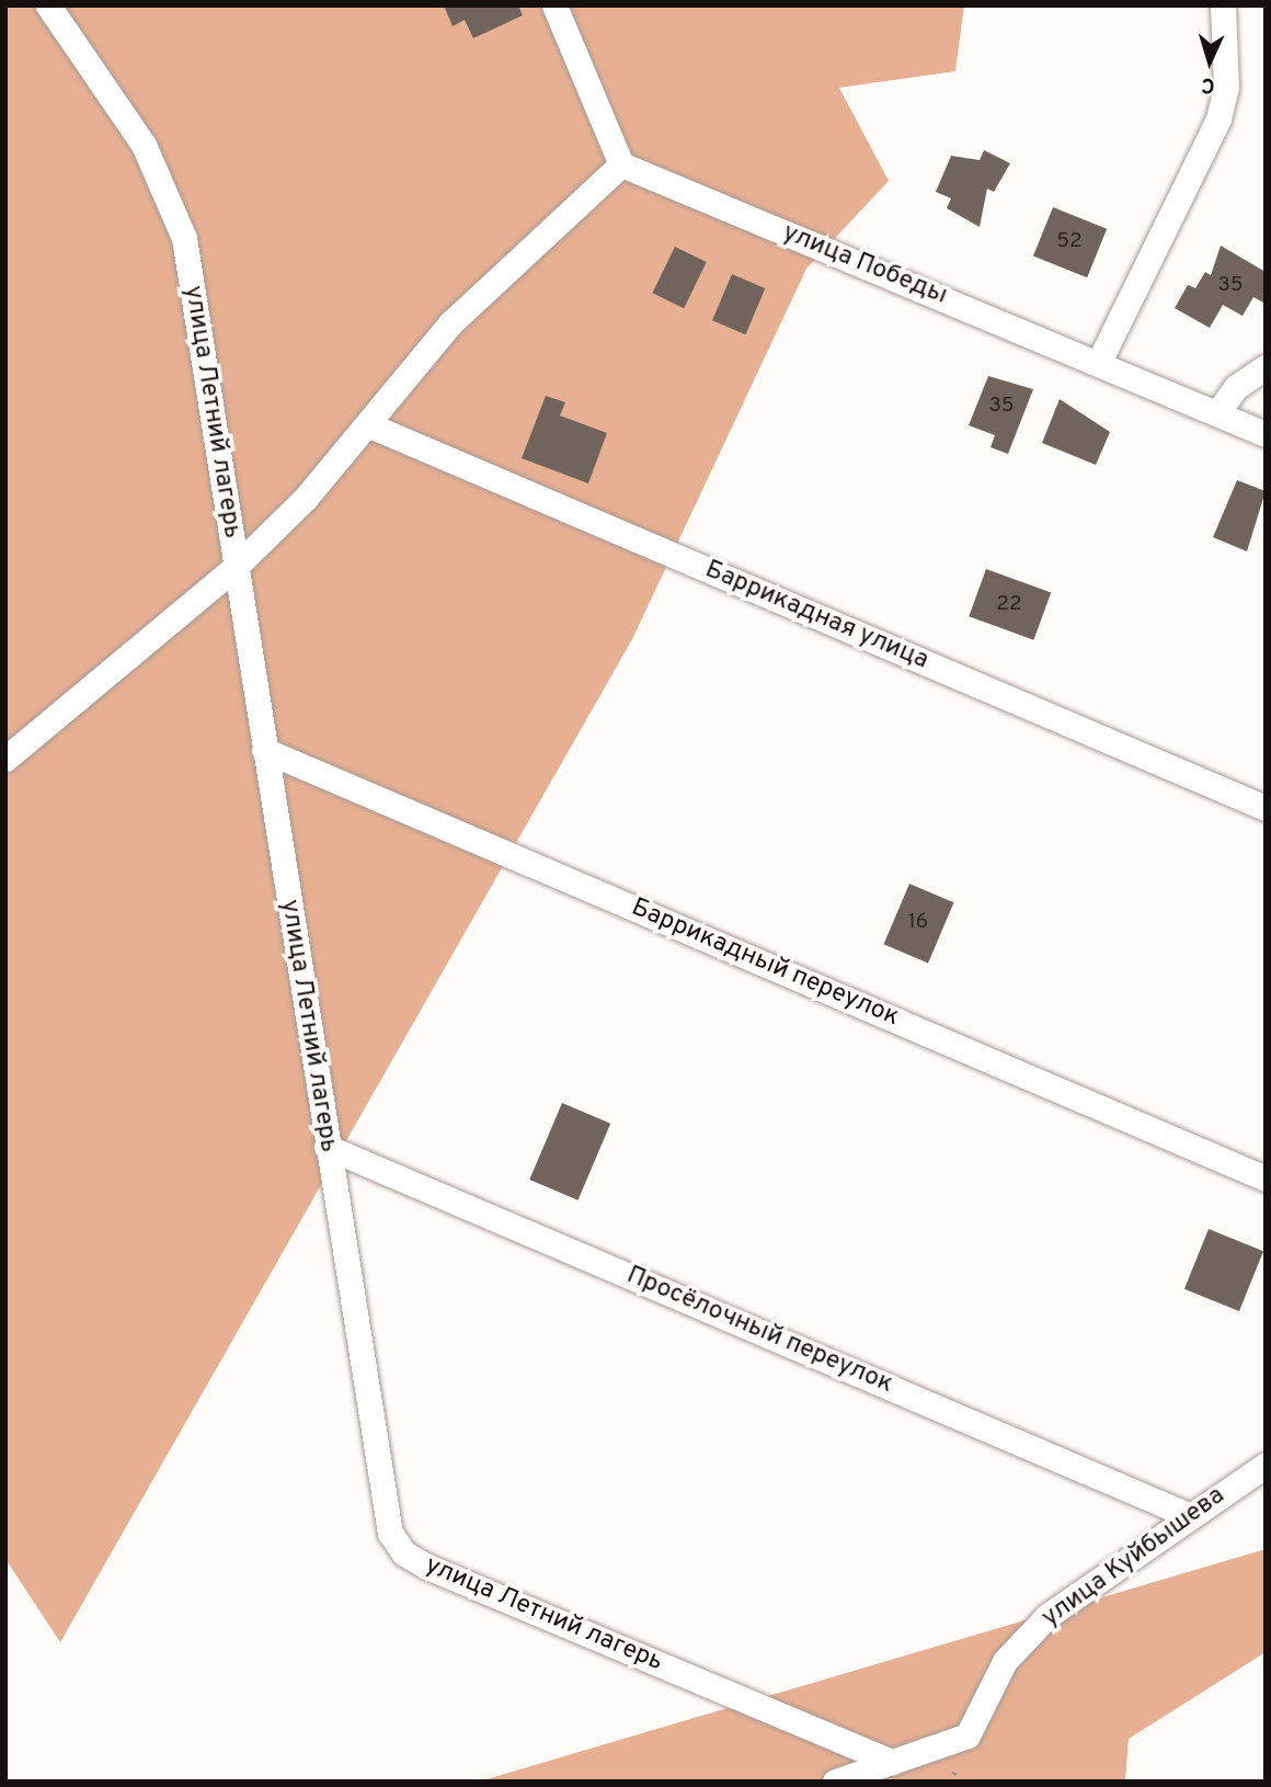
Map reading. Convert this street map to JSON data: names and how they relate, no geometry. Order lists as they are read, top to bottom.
{
  "streets": {
    "street": [
      "улица Победы",
      "улица Летний лагерь",
      "Баррикадная улица",
      "Баррикадный переулок",
      "Просёлочный переулок",
      "улица Куйбышева"
    ]
  },
  "crossings": [
    ["улица Летний лагерь", "Баррикадный переулок"],
    ["улица Летний лагерь", "Просёлочный переулок"],
    ["улица Летний лагерь", "улица Куйбышева"],
    ["Просёлочный переулок", "улица Куйбышева"]
  ],
  "house_numbers": [
    "52",
    "35",
    "35",
    "22",
    "16"
  ],
  "north": "bottom"
}
